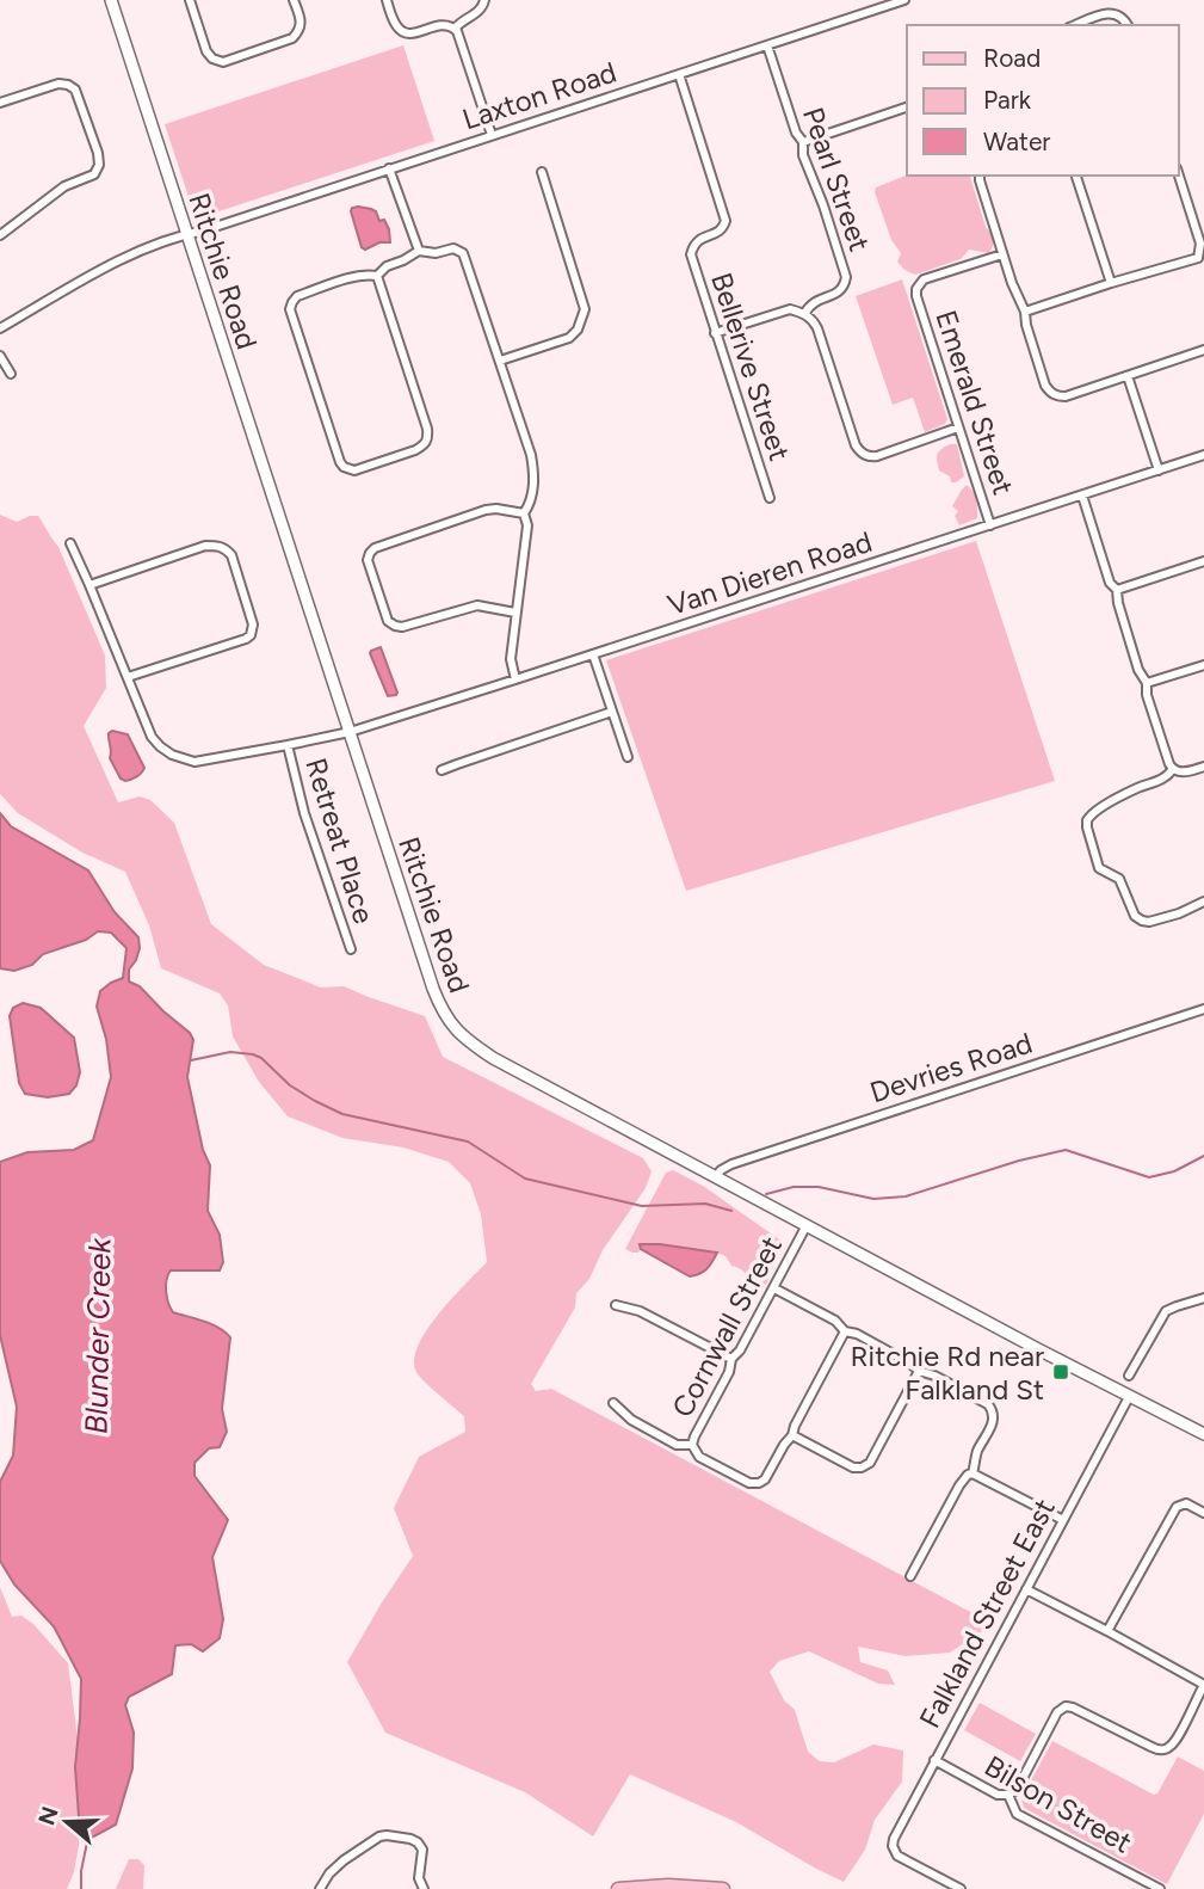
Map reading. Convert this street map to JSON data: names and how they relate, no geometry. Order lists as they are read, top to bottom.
{
  "streets": {
    "street": [
      "Laxton Road",
      "Pearl Street",
      "Ritchie Road",
      "Bellerive Street",
      "Emerald Street",
      "Van Dieren Road",
      "Retreat Place",
      "Devries Road",
      "Cornwall Street",
      "Falkland Street East",
      "Bilson Street"
    ]
  },
  "crossings": [
    ["Laxton Road", "Pearl Street"],
    ["Laxton Road", "Ritchie Road"],
    ["Laxton Road", "Bellerive Street"],
    ["Ritchie Road", "Van Dieren Road"],
    ["Ritchie Road", "Devries Road"],
    ["Ritchie Road", "Cornwall Street"],
    ["Ritchie Road", "Falkland Street East"],
    ["Emerald Street", "Van Dieren Road"],
    ["Van Dieren Road", "Retreat Place"],
    ["Falkland Street East", "Bilson Street"]
  ],
  "water": ["Blunder Creek"],
  "places": {
    "transit": ["Ritchie Rd near Falkland St"]
  },
  "legend": ["Road", "Park", "Water"],
  "north": "left"
}
